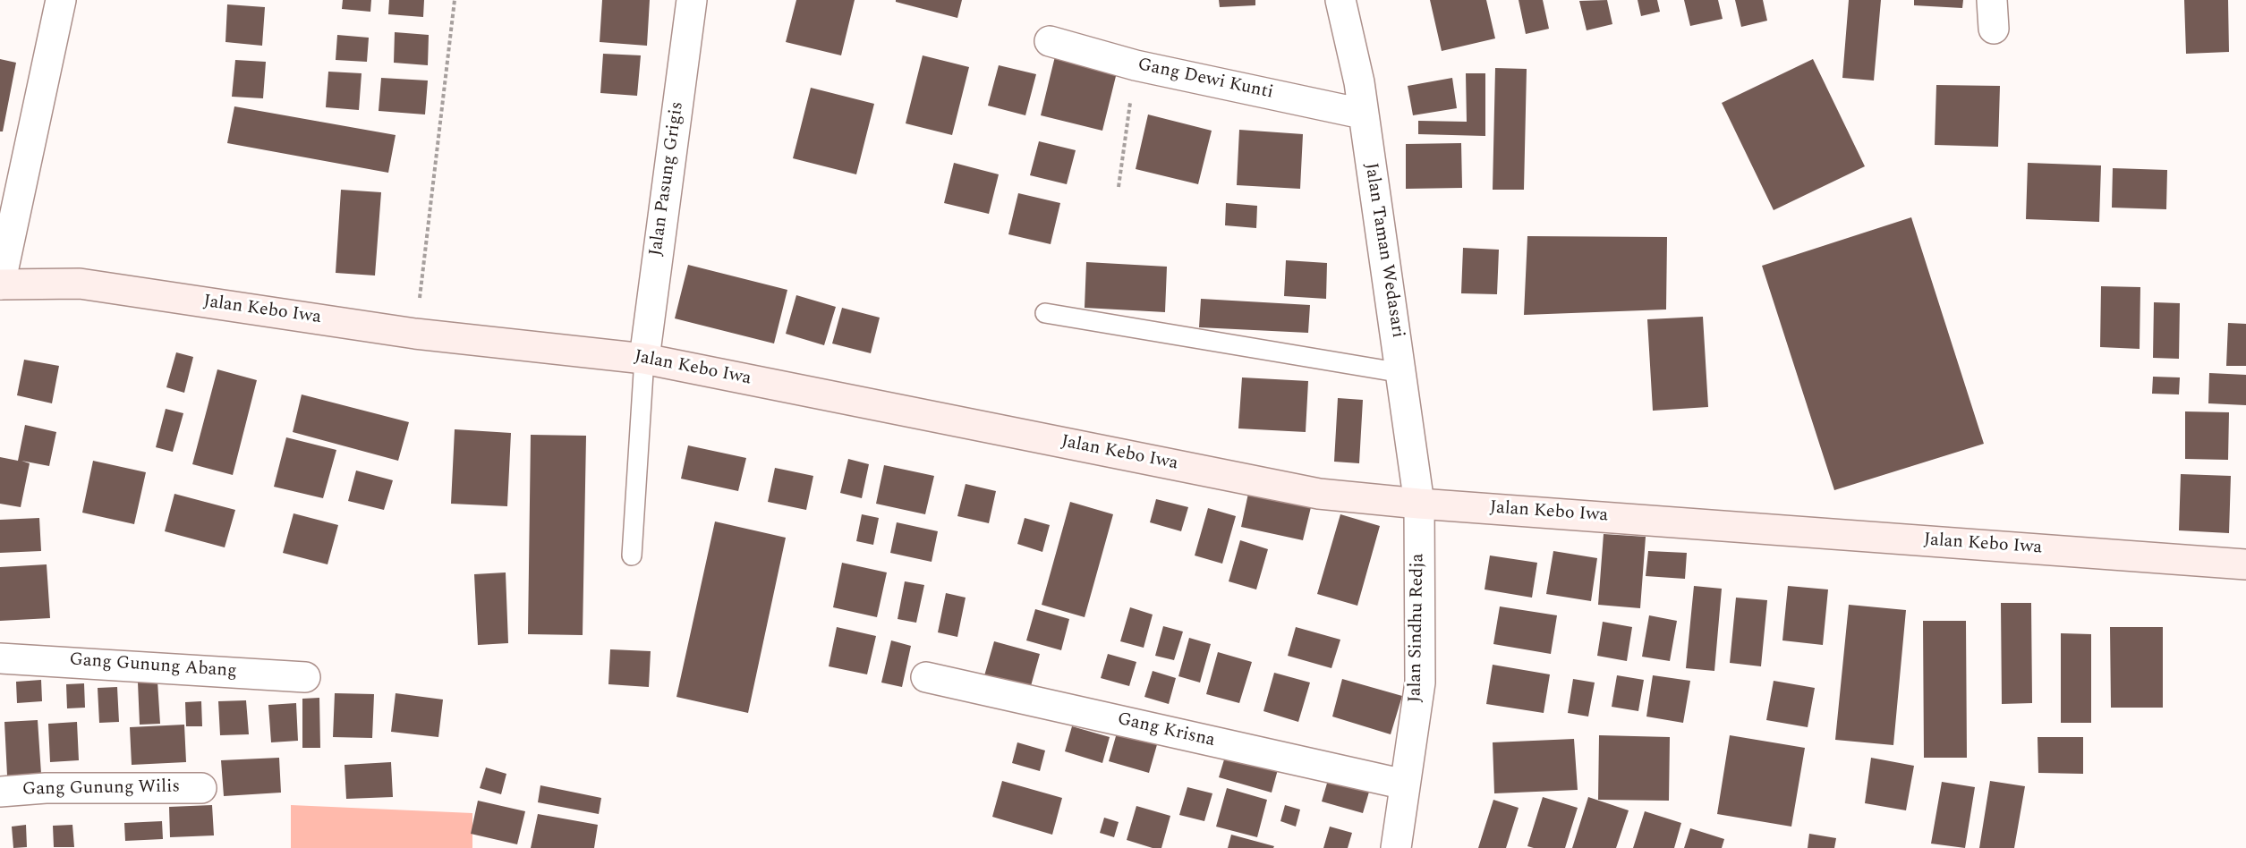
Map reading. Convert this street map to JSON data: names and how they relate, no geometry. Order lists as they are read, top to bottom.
{
  "streets": {
    "street": [
      "Gang Dewi Kunti",
      "Jalan Pasung Grigis",
      "Jalan Taman Wedasari",
      "Jalan Kebo Iwa",
      "Jalan Sindhu Redja",
      "Gang Gunung Abang",
      "Gang Krisna",
      "Gang Gunung Wilis"
    ]
  },
  "crossings": [
    ["Gang Dewi Kunti", "Jalan Taman Wedasari"],
    ["Jalan Pasung Grigis", "Jalan Kebo Iwa"],
    ["Jalan Taman Wedasari", "Jalan Kebo Iwa"],
    ["Jalan Taman Wedasari", "Jalan Sindhu Redja"],
    ["Jalan Kebo Iwa", "Jalan Sindhu Redja"],
    ["Jalan Sindhu Redja", "Gang Krisna"]
  ]
}
